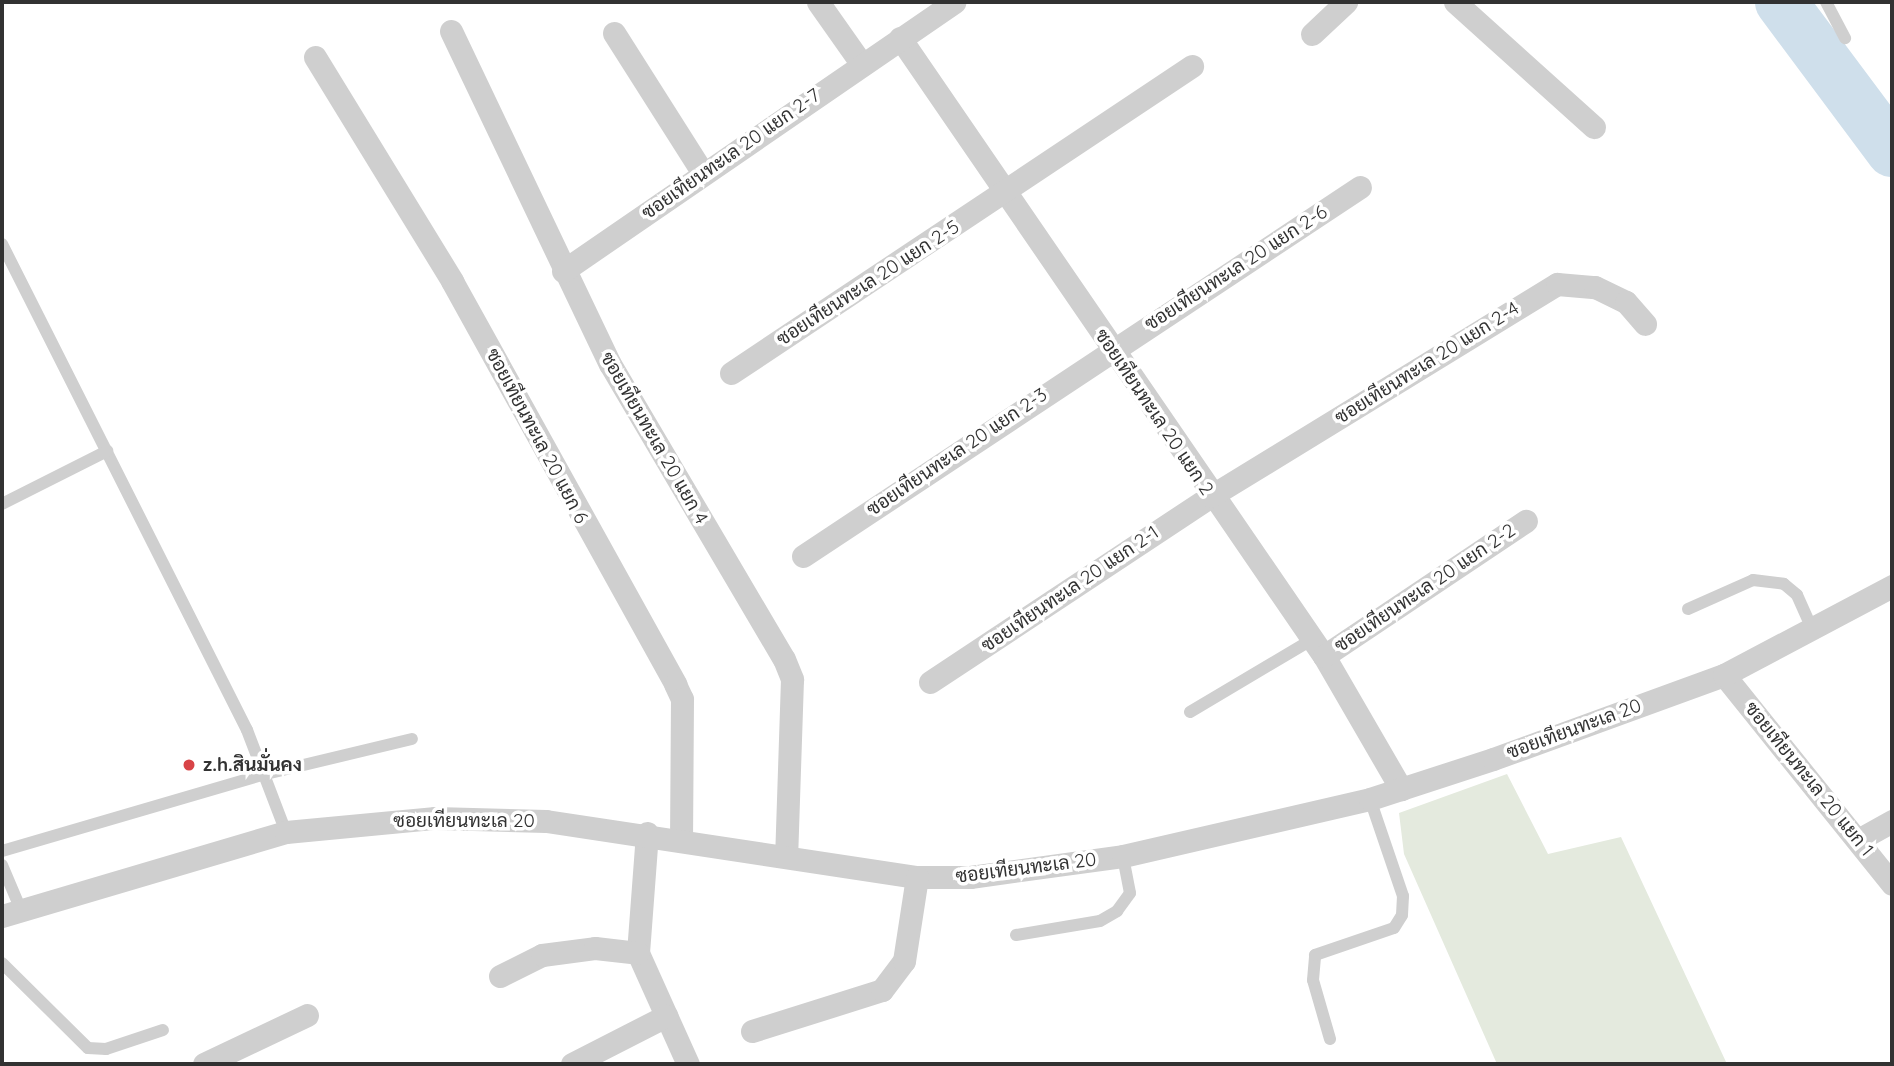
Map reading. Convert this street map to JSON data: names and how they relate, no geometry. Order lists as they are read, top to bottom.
{
  "streets": {
    "street": [
      "ซอยเทียนทะเล 20 แยก 2-7",
      "ซอยเทียนทะเล 20 แยก 2-6",
      "ซอยเทียนทะเล 20 แยก 2-5",
      "ซอยเทียนทะเล 20 แยก 2-4",
      "ซอยเทียนทะเล 20 แยก 2",
      "ซอยเทียนทะเล 20 แยก 6",
      "ซอยเทียนทะเล 20 แยก 4",
      "ซอยเทียนทะเล 20 แยก 2-3",
      "ซอยเทียนทะเล 20 แยก 2-2",
      "ซอยเทียนทะเล 20 แยก 2-1",
      "ซอยเทียนทะเล 20",
      "ซอยเทียนทะเล 20 แยก 1"
    ]
  },
  "crossings": [
    ["ซอยเทียนทะเล 20 แยก 2-7", "ซอยเทียนทะเล 20 แยก 2"],
    ["ซอยเทียนทะเล 20 แยก 2-7", "ซอยเทียนทะเล 20 แยก 4"],
    ["ซอยเทียนทะเล 20 แยก 2-6", "ซอยเทียนทะเล 20 แยก 2"],
    ["ซอยเทียนทะเล 20 แยก 2-6", "ซอยเทียนทะเล 20 แยก 2-3"],
    ["ซอยเทียนทะเล 20 แยก 2-5", "ซอยเทียนทะเล 20 แยก 2"],
    ["ซอยเทียนทะเล 20 แยก 2-4", "ซอยเทียนทะเล 20 แยก 2"],
    ["ซอยเทียนทะเล 20 แยก 2-4", "ซอยเทียนทะเล 20 แยก 2-1"],
    ["ซอยเทียนทะเล 20 แยก 2", "ซอยเทียนทะเล 20 แยก 2-3"],
    ["ซอยเทียนทะเล 20 แยก 2", "ซอยเทียนทะเล 20 แยก 2-2"],
    ["ซอยเทียนทะเล 20 แยก 2", "ซอยเทียนทะเล 20 แยก 2-1"],
    ["ซอยเทียนทะเล 20 แยก 2", "ซอยเทียนทะเล 20"],
    ["ซอยเทียนทะเล 20 แยก 6", "ซอยเทียนทะเล 20"],
    ["ซอยเทียนทะเล 20 แยก 4", "ซอยเทียนทะเล 20"],
    ["ซอยเทียนทะเล 20", "ซอยเทียนทะเล 20 แยก 1"]
  ],
  "places": ["z.h.สินมั่นคง"]
}
